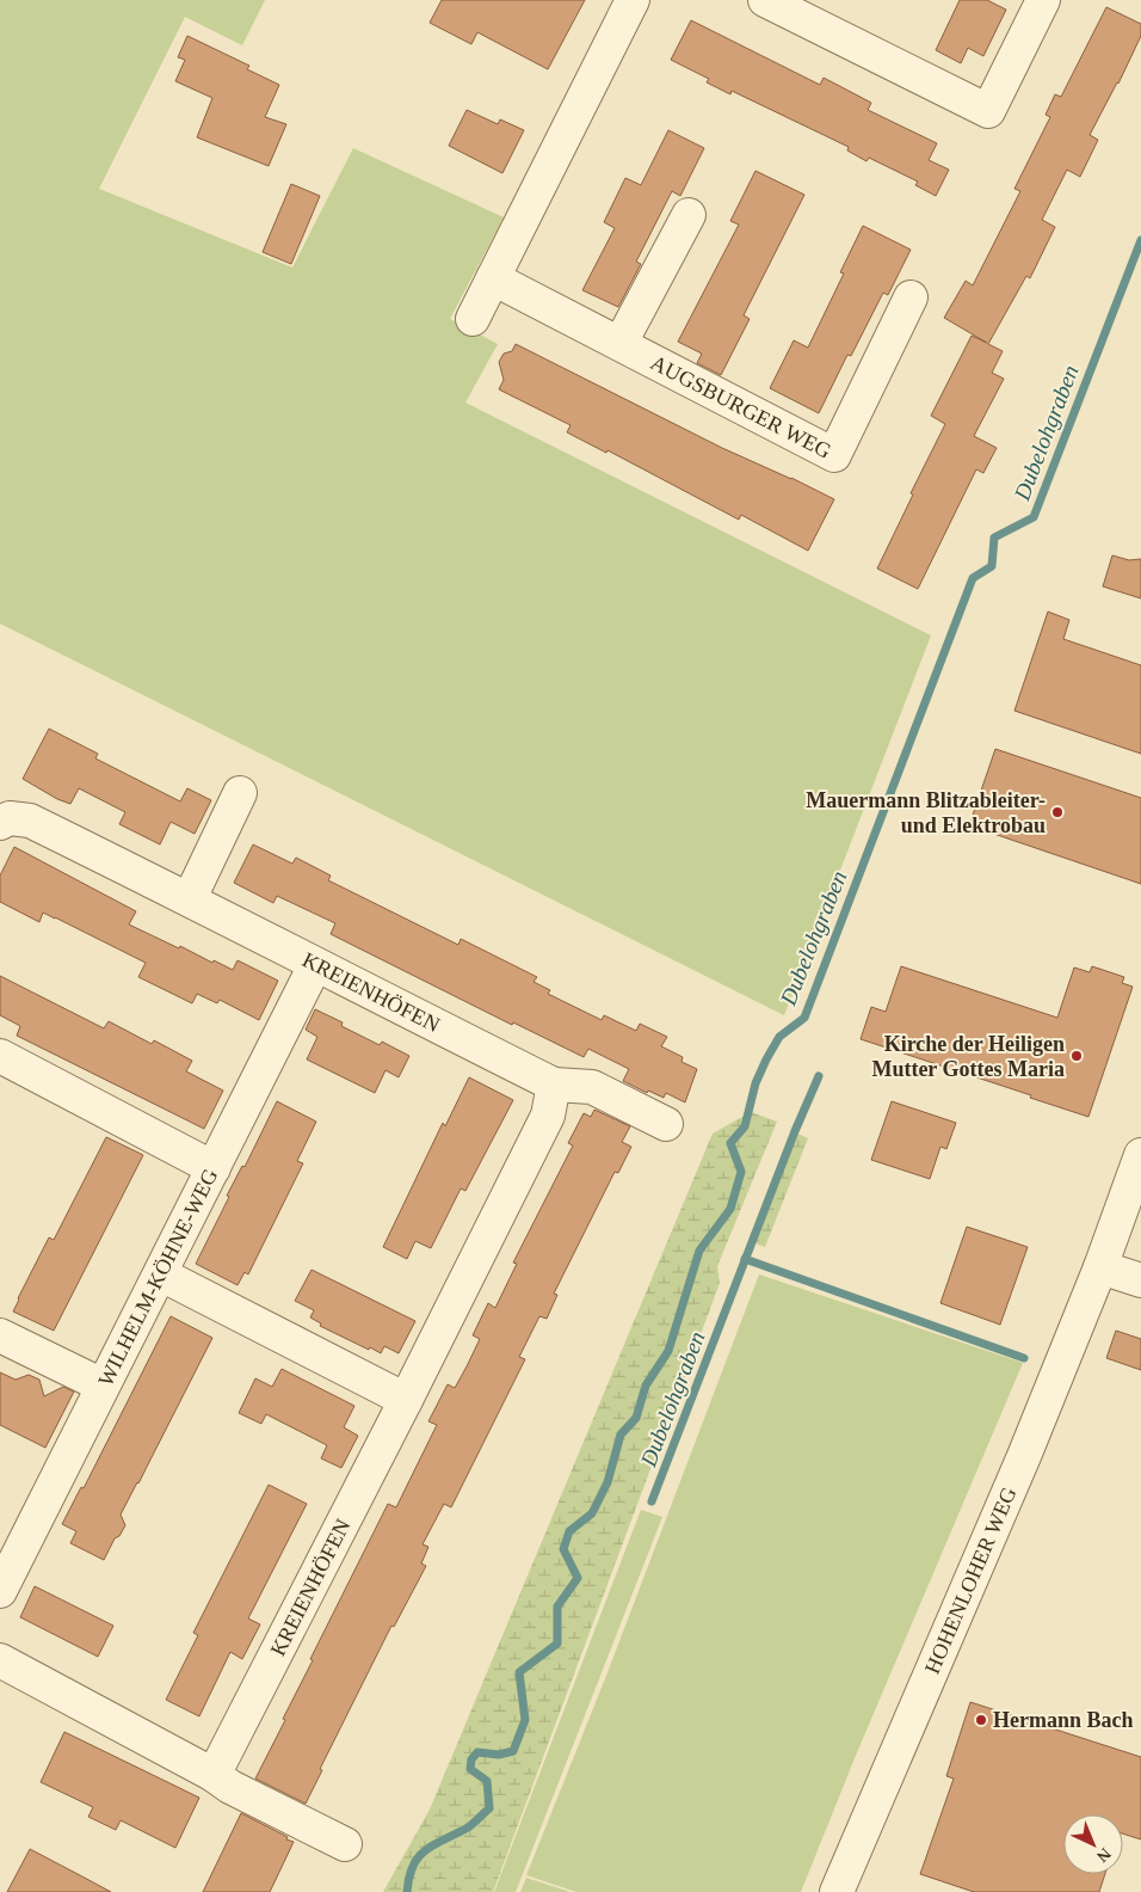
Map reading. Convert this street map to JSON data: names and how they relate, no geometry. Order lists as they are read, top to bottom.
{
  "streets": {
    "street": [
      "AUGSBURGER WEG",
      "KREIENHÖFEN",
      "WILHELM-KÖHNE-WEG",
      "HOHENLOHER WEG"
    ]
  },
  "crossings": [
    ["KREIENHÖFEN", "WILHELM-KÖHNE-WEG"]
  ],
  "water": ["Dubelohgraben"],
  "places": ["Mauermann Blitzableiter- und Elektrobau", "Kirche der Heiligen Mutter Gottes Maria", "Hermann Bach"],
  "north": "bottom right"
}
